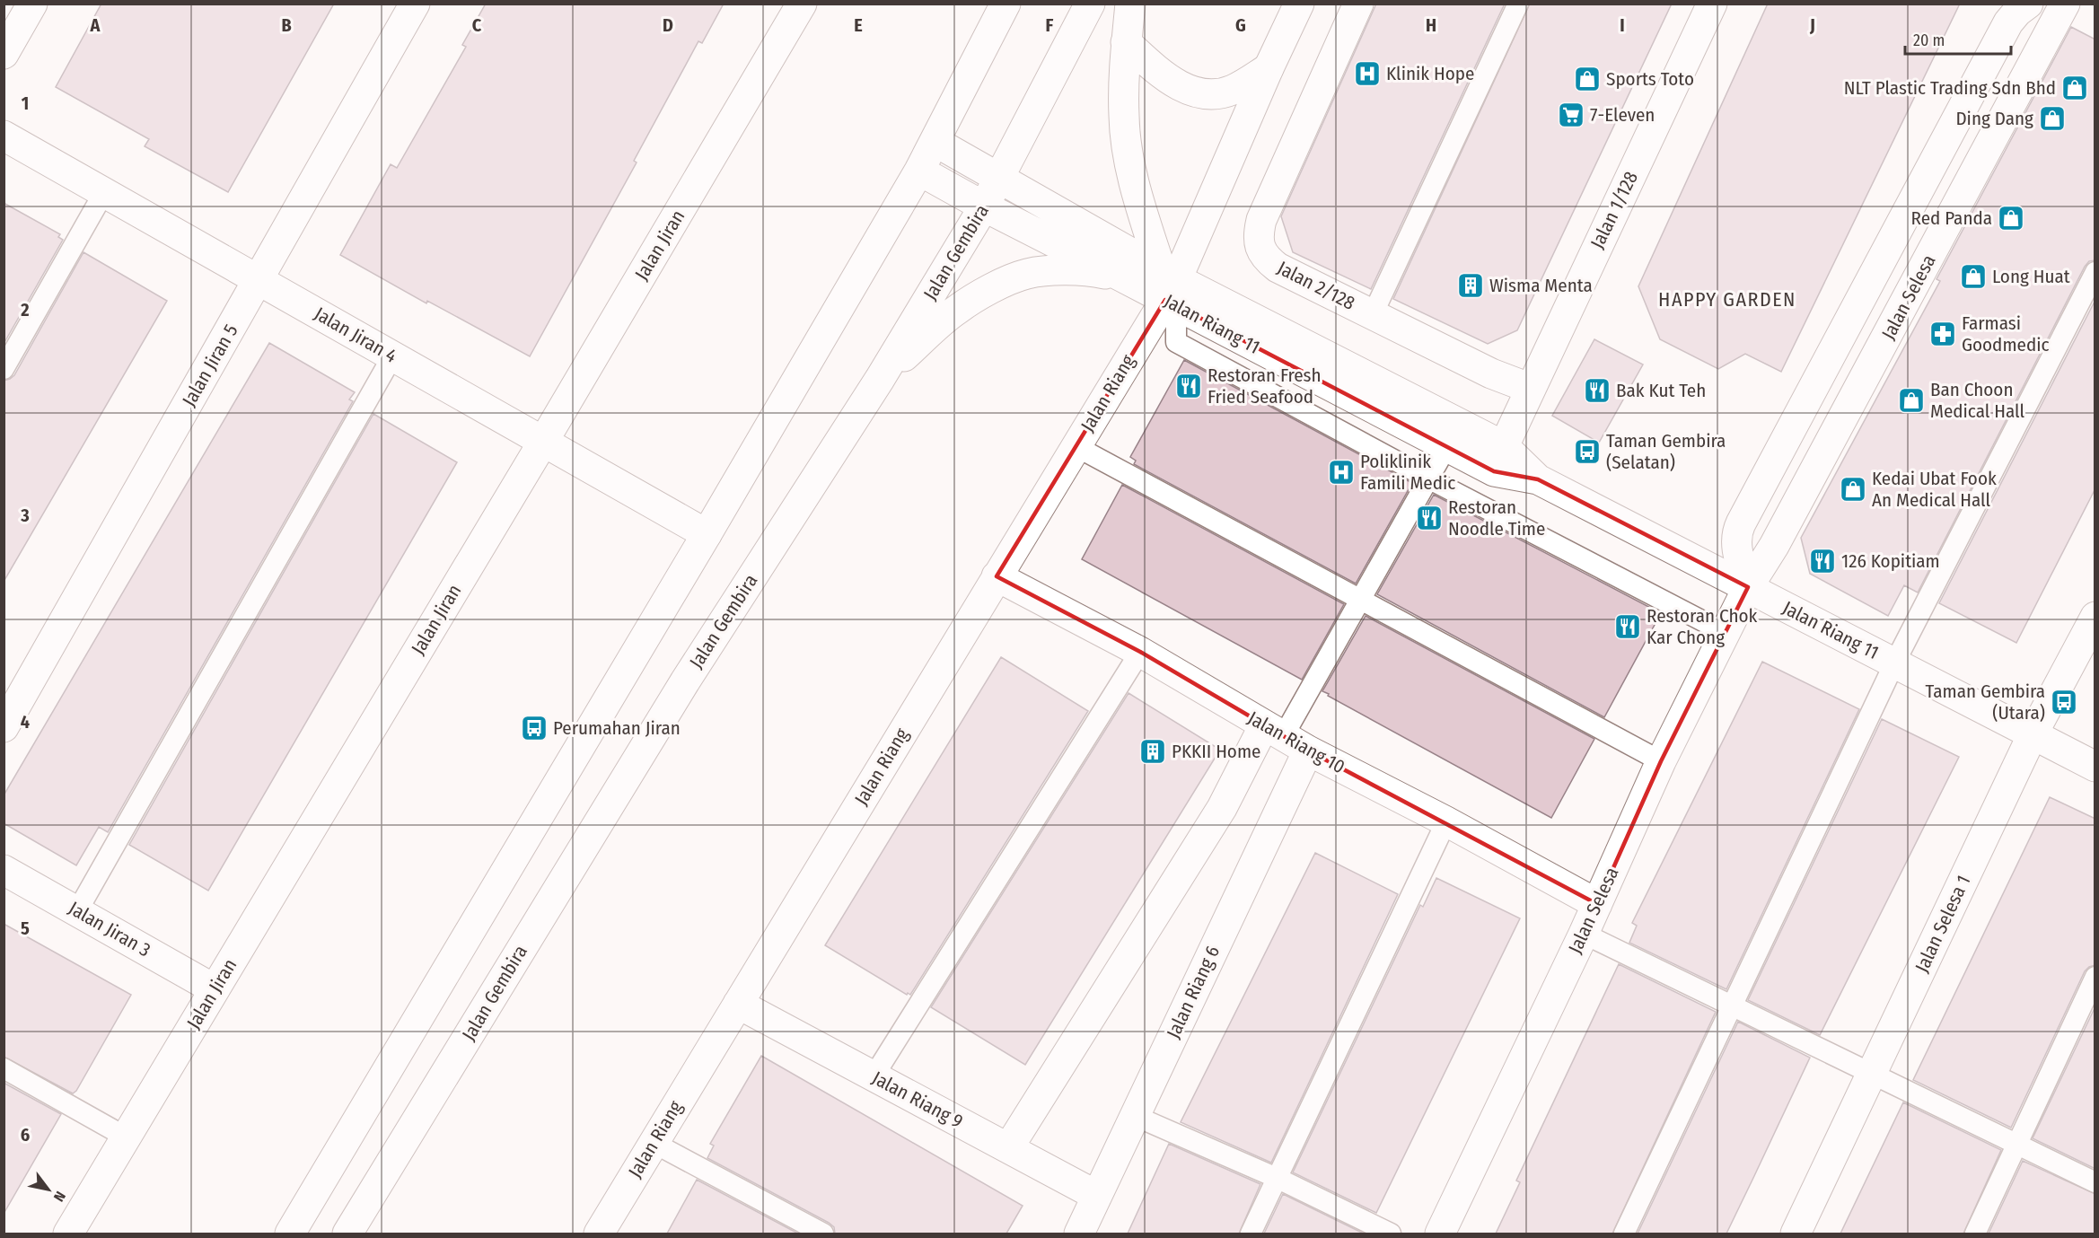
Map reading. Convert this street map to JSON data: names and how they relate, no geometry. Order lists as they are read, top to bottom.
{
  "streets": {
    "street": [
      "Jalan 1/128",
      "Jalan Jiran",
      "Jalan Gembira",
      "Jalan 2/128",
      "Jalan Selesa",
      "Jalan Riang 11",
      "Jalan Jiran 4",
      "Jalan Jiran 5",
      "Jalan Riang",
      "Jalan Riang 10",
      "Jalan Selesa 1",
      "Jalan Jiran 3",
      "Jalan Riang 6",
      "Jalan Riang 9"
    ]
  },
  "crossings": [
    ["Jalan 1/128", "Jalan 2/128"],
    ["Jalan 1/128", "Jalan Riang 11"],
    ["Jalan Jiran", "Jalan Jiran 4"],
    ["Jalan Jiran", "Jalan Jiran 3"],
    ["Jalan Gembira", "Jalan Riang 11"],
    ["Jalan Selesa", "Jalan Riang 11"],
    ["Jalan Selesa", "Jalan Riang 10"],
    ["Jalan Riang 11", "Jalan Riang"],
    ["Jalan Riang 11", "Jalan Selesa 1"],
    ["Jalan Jiran 4", "Jalan Jiran 5"],
    ["Jalan Riang", "Jalan Riang 10"],
    ["Jalan Riang", "Jalan Riang 9"],
    ["Jalan Riang 10", "Jalan Riang 6"],
    ["Jalan Riang 6", "Jalan Riang 9"]
  ],
  "districts": ["HAPPY GARDEN"],
  "places": {
    "hospital": ["Klinik Hope", "Poliklinik Famili Medic"],
    "shop": [
      "Sports Toto",
      "NLT Plastic Trading Sdn Bhd",
      "Ding Dang",
      "Red Panda",
      "Long Huat",
      "Ban Choon Medical Hall",
      "Kedai Ubat Fook An Medical Hall"
    ],
    "supermarket": ["7-Eleven"],
    "building": ["Wisma Menta", "PKKII Home"],
    "pharmacy": ["Farmasi Goodmedic"],
    "restaurant": [
      "Restoran Fresh Fried Seafood",
      "Bak Kut Teh",
      "Restoran Noodle Time",
      "126 Kopitiam",
      "Restoran Chok Kar Chong"
    ],
    "bus stop": ["Taman Gembira (Selatan)", "Taman Gembira (Utara)", "Perumahan Jiran"]
  },
  "scale_bar": "20 m",
  "north": "bottom right",
  "grid": {
    "columns": [
      "A",
      "B",
      "C",
      "D",
      "E",
      "F",
      "G",
      "H",
      "I",
      "J"
    ],
    "rows": [
      "1",
      "2",
      "3",
      "4",
      "5",
      "6"
    ]
  }
}
